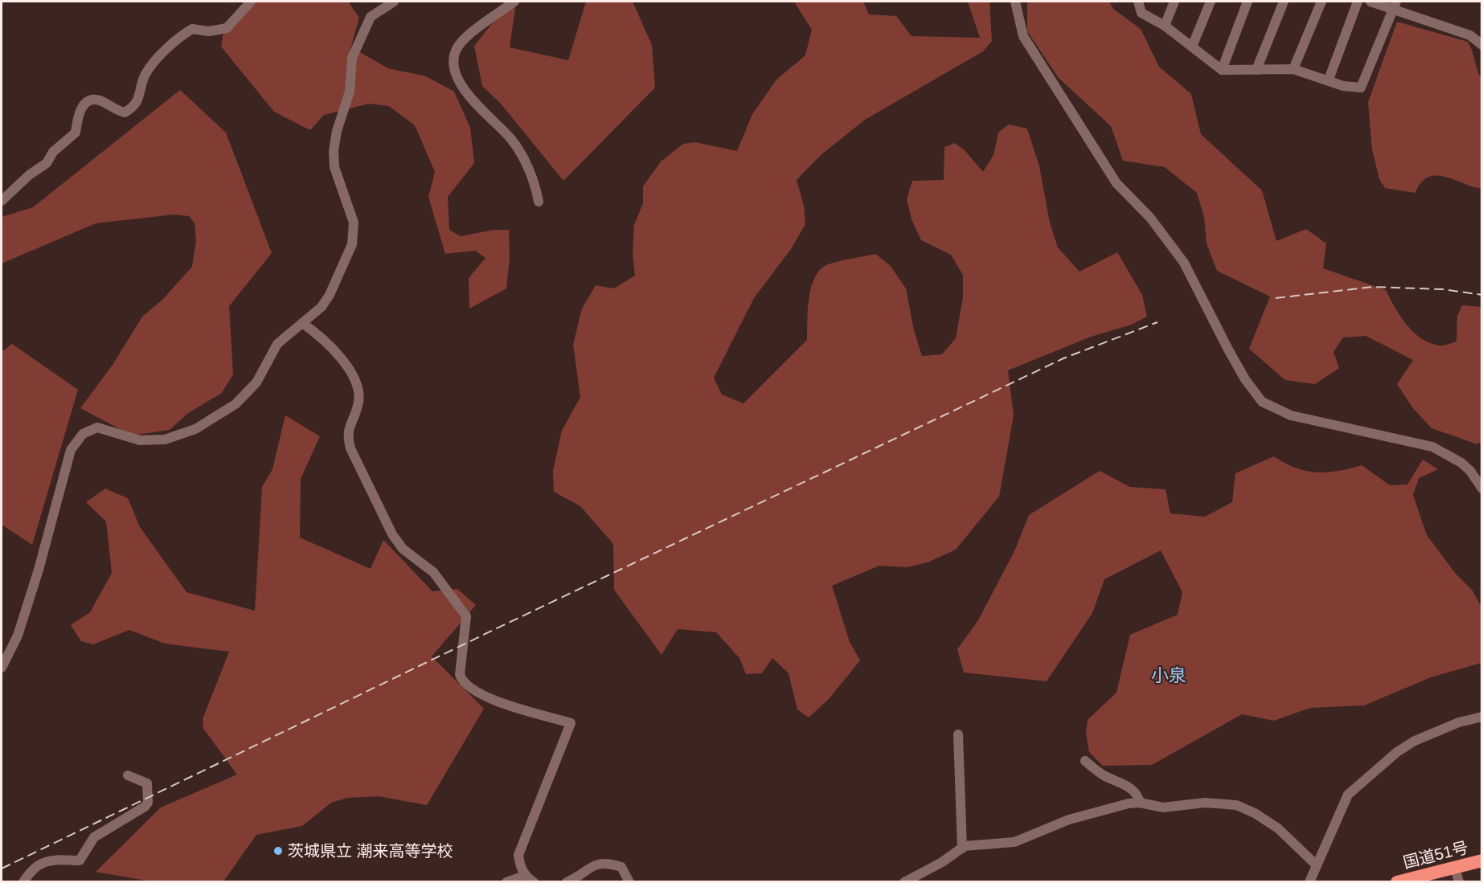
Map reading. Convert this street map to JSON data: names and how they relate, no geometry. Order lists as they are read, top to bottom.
{
  "streets": {
    "highway": ["国道51号"]
  },
  "districts": ["小泉"],
  "places": ["茨城県立 潮来高等学校"]
}
